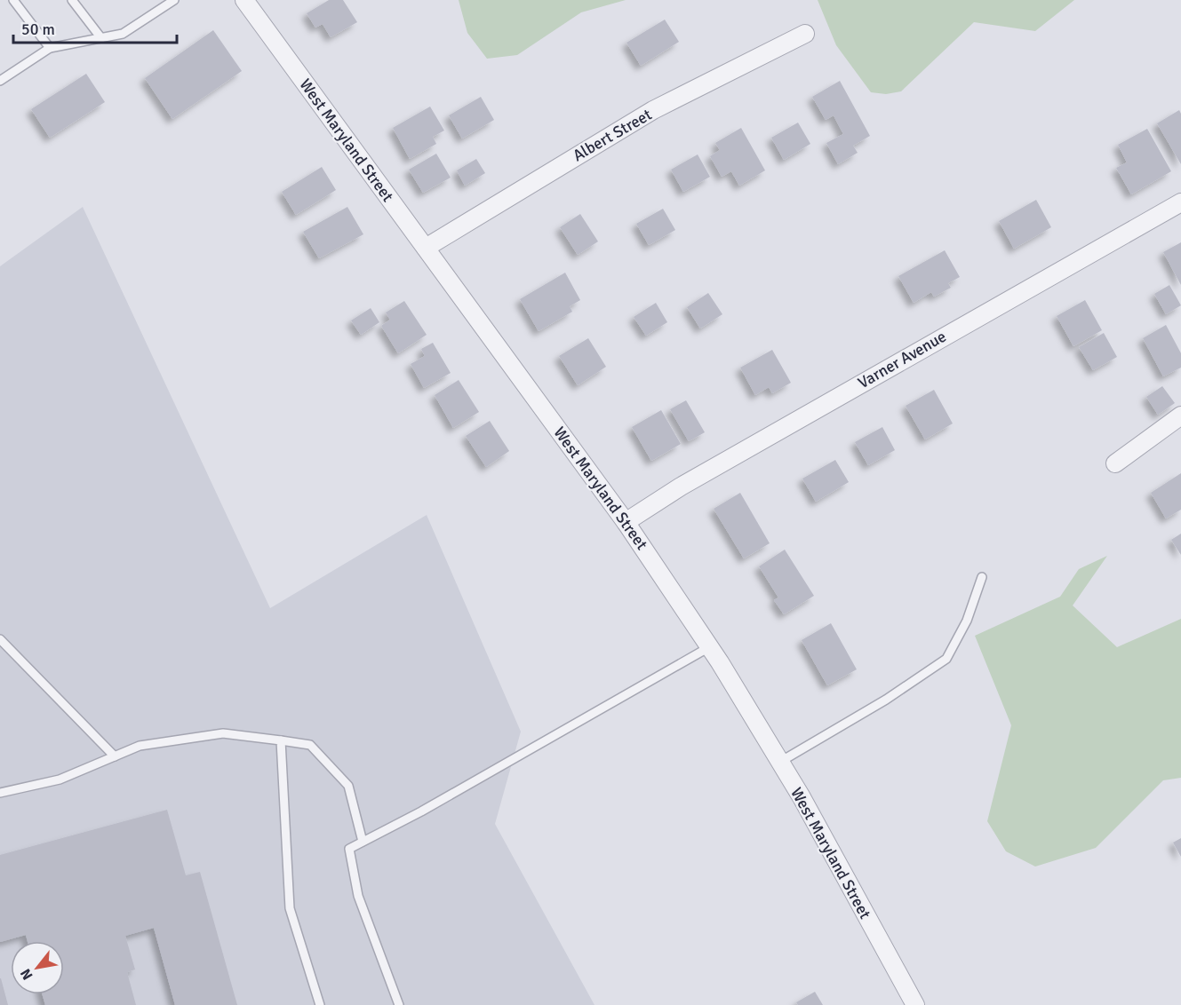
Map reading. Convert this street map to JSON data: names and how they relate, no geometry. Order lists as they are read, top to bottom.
{
  "streets": {
    "street": ["Albert Street", "West Maryland Street", "Varner Avenue"]
  },
  "crossings": [
    ["Albert Street", "West Maryland Street"],
    ["West Maryland Street", "Varner Avenue"]
  ],
  "scale_bar": "50 m",
  "north": "bottom left"
}
